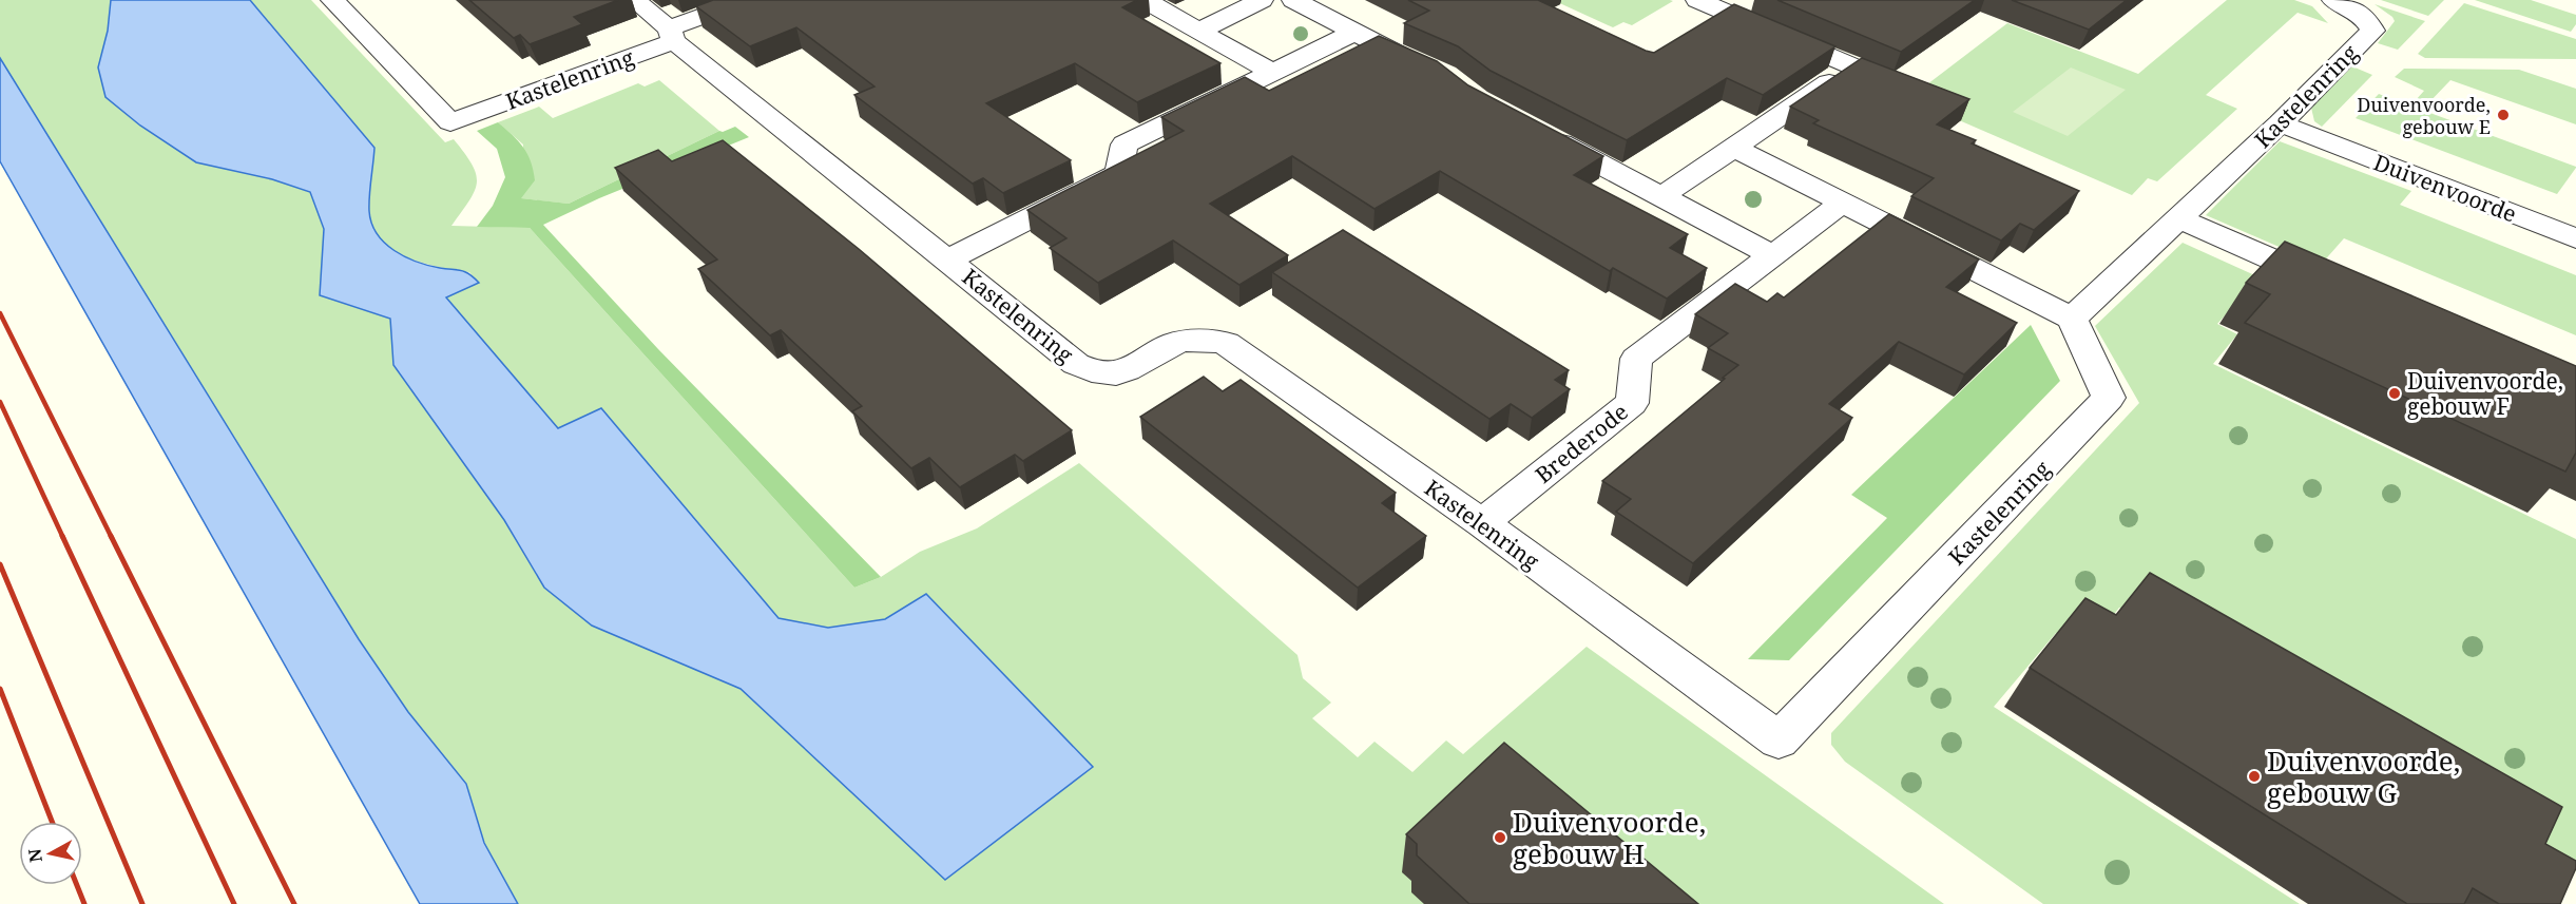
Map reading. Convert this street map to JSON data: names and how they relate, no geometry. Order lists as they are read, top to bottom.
{
  "streets": {
    "street": ["Kastelenring", "Duivenvoorde", "Brederode"]
  },
  "crossings": [
    ["Kastelenring", "Duivenvoorde"],
    ["Kastelenring", "Brederode"]
  ],
  "places": [
    "Duivenvoorde, gebouw E",
    "Duivenvoorde, gebouw F",
    "Duivenvoorde, gebouw G",
    "Duivenvoorde, gebouw H"
  ],
  "north": "left"
}
